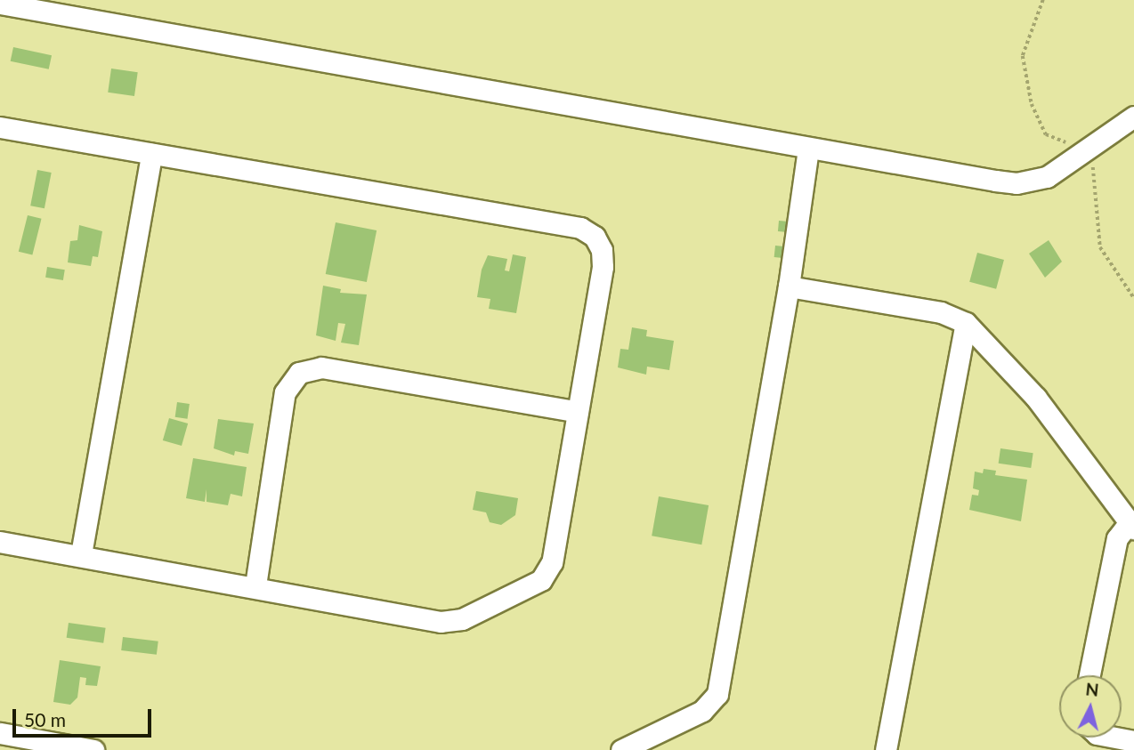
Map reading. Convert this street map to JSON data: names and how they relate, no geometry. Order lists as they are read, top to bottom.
{
  "scale_bar": "50 m",
  "north": "top"
}
